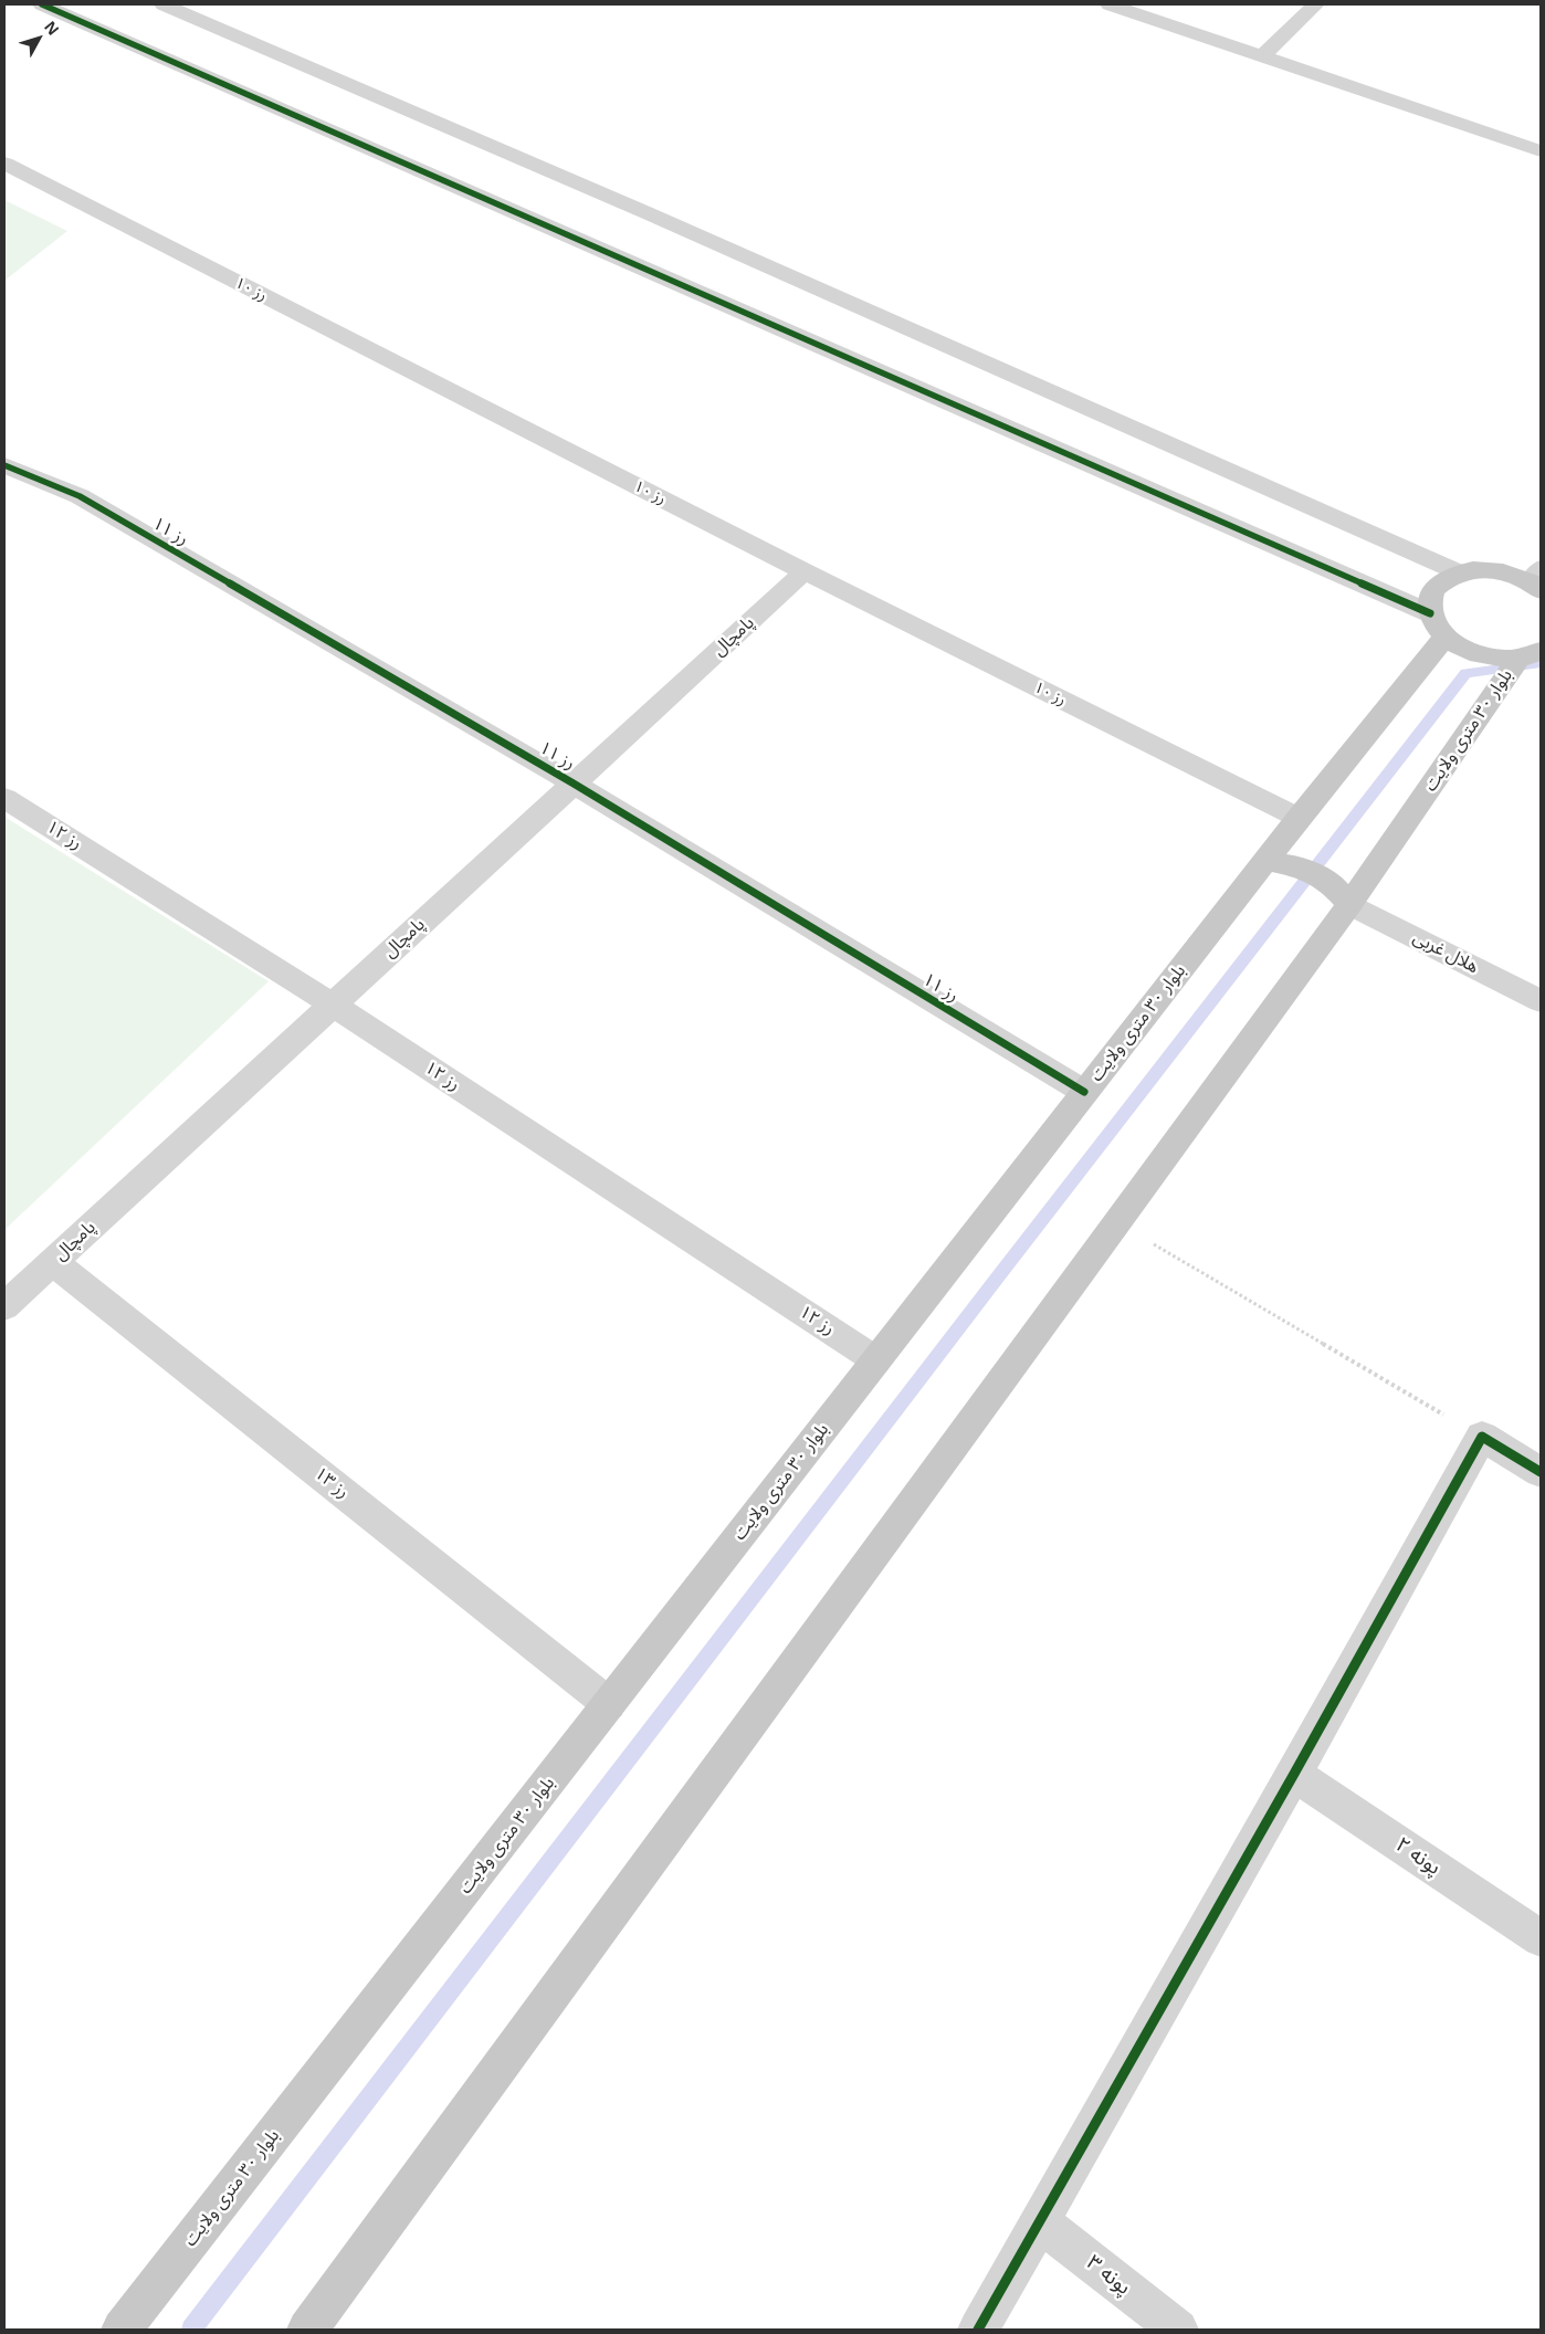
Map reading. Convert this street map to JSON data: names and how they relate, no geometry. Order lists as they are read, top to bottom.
{
  "streets": {
    "main road": ["بلوار ۳۰ متری ولایت"],
    "street": [
      "رز ۱۰",
      "رز ۱۱",
      "پامچال",
      "رز ۱۲",
      "هلال غربی",
      "رز ۱۳",
      "پونه ۲",
      "پونه ۳"
    ]
  },
  "crossings": [
    ["رز ۱۰", "پامچال"],
    ["رز ۱۰", "بلوار ۳۰ متری ولایت"],
    ["رز ۱۱", "پامچال"],
    ["رز ۱۱", "بلوار ۳۰ متری ولایت"],
    ["پامچال", "رز ۱۲"],
    ["پامچال", "رز ۱۳"],
    ["بلوار ۳۰ متری ولایت", "رز ۱۲"],
    ["بلوار ۳۰ متری ولایت", "هلال غربی"],
    ["بلوار ۳۰ متری ولایت", "رز ۱۳"]
  ],
  "north": "top right"
}
